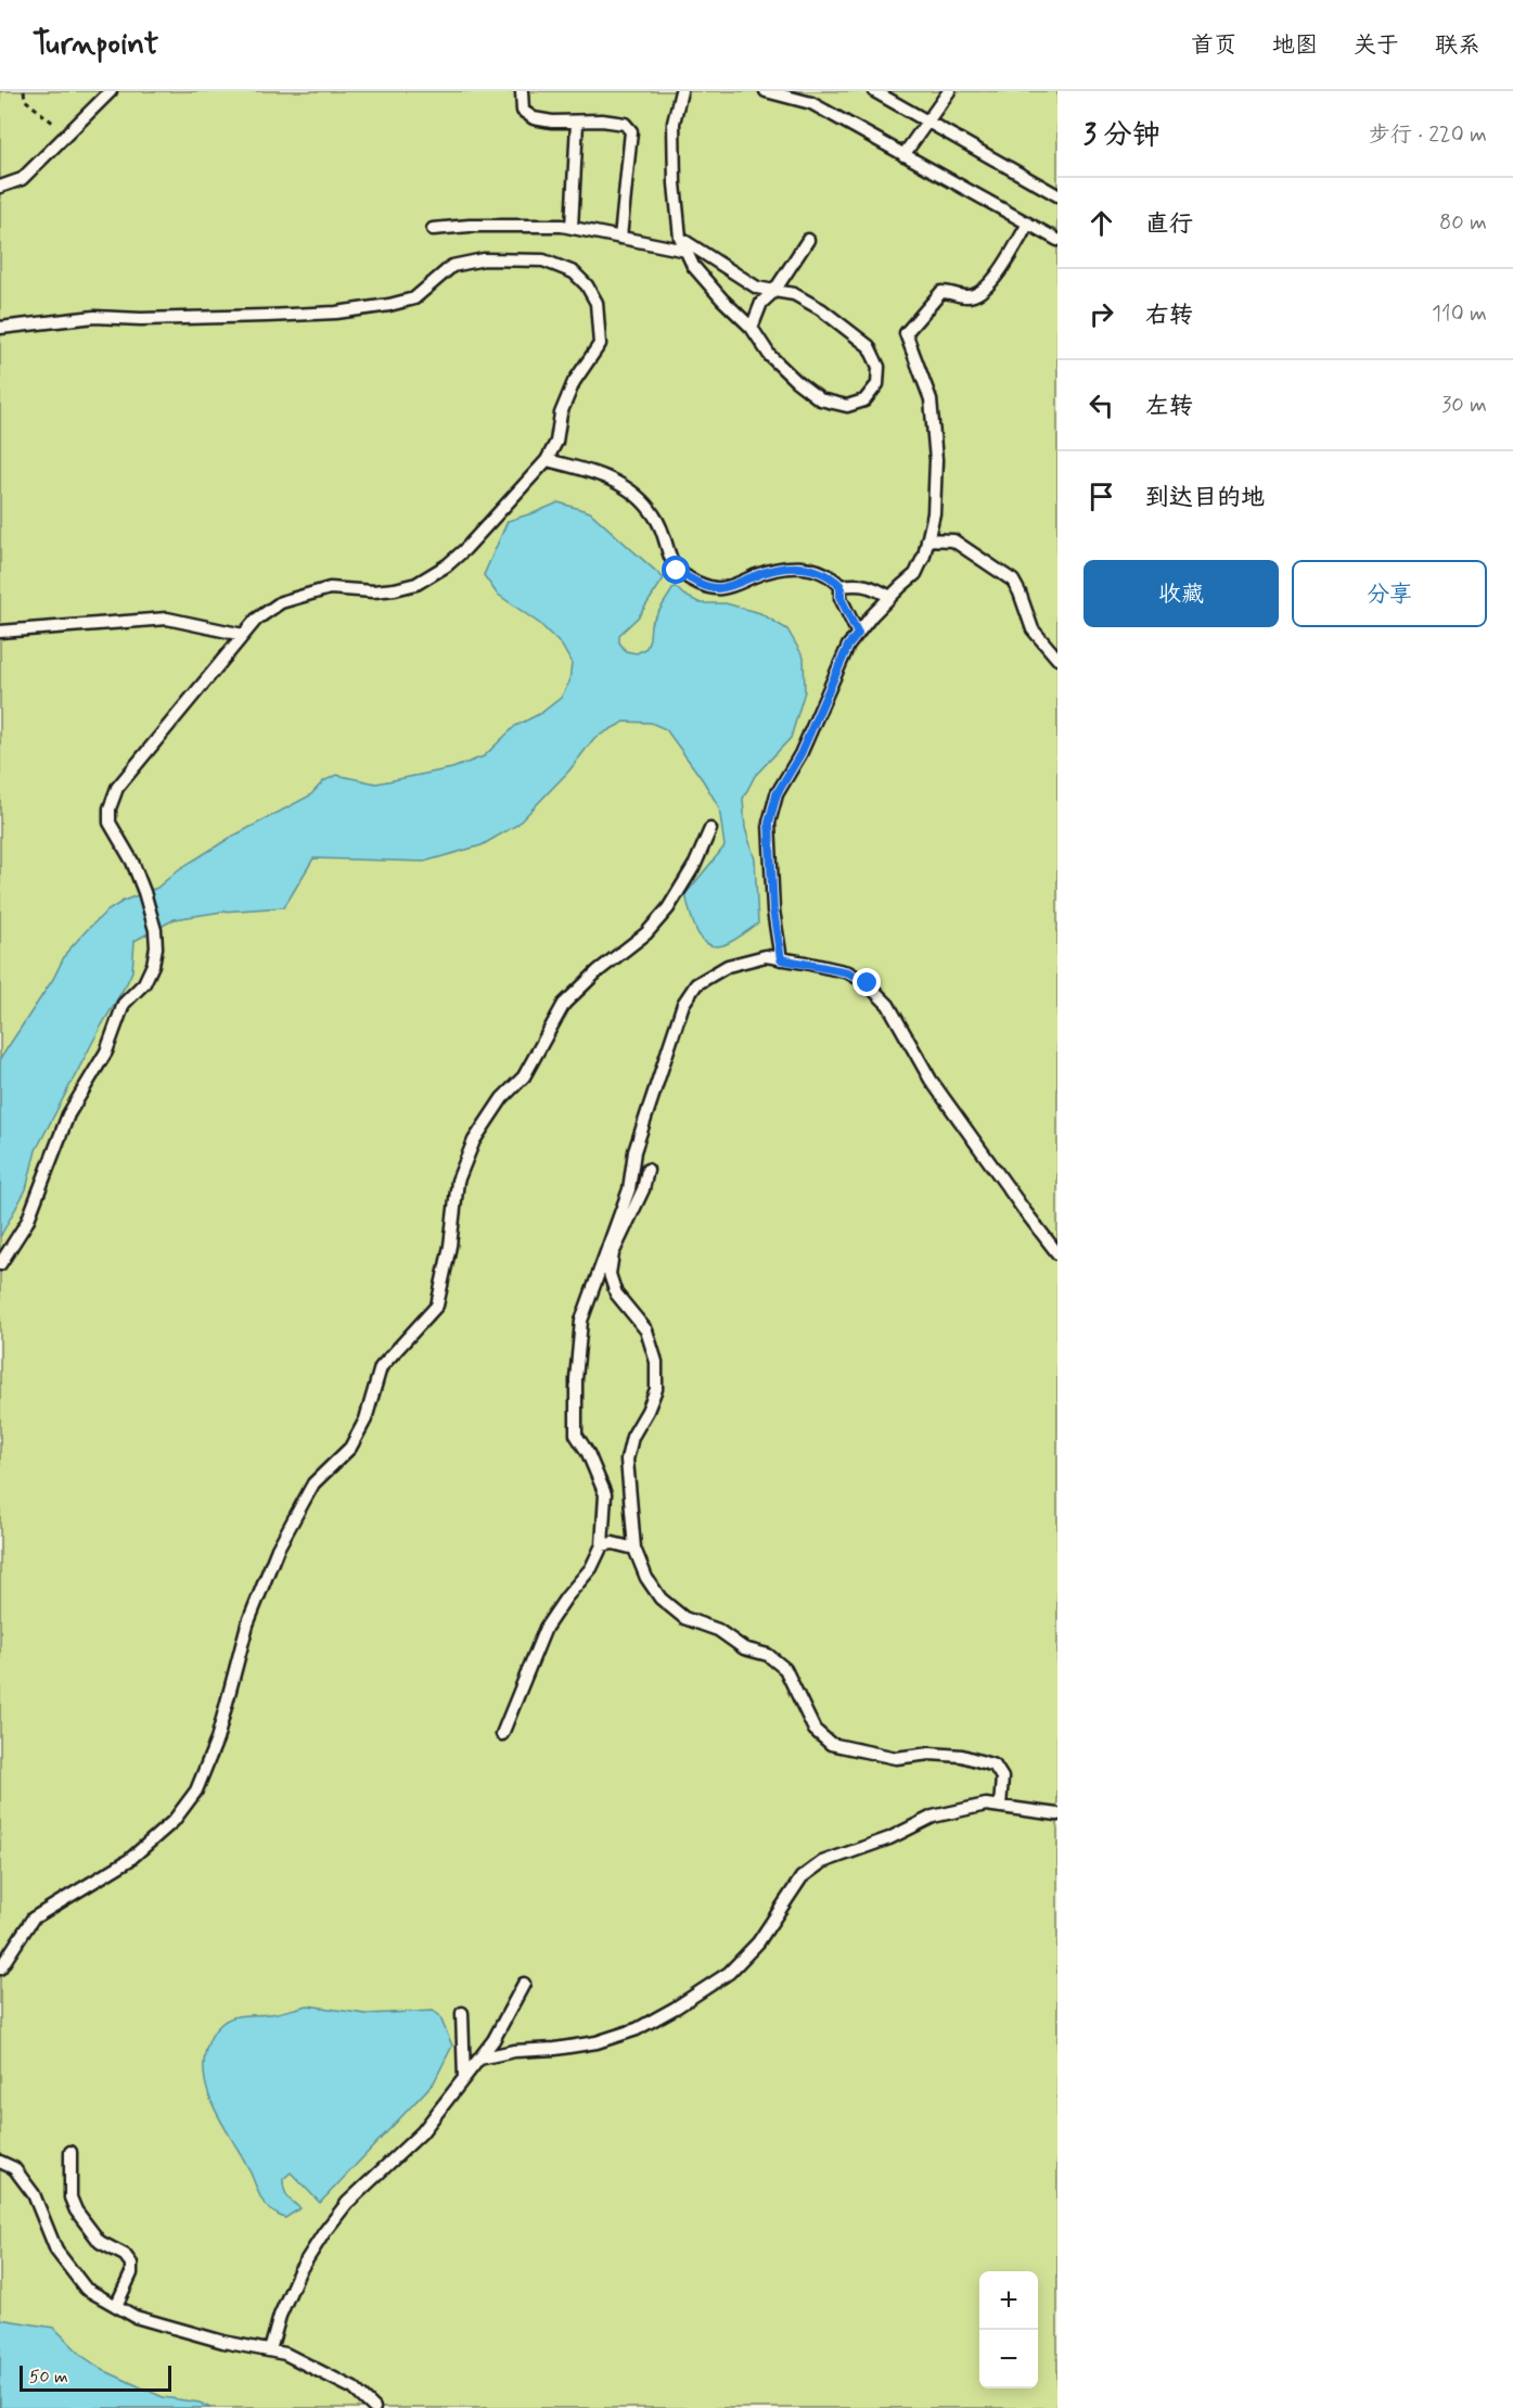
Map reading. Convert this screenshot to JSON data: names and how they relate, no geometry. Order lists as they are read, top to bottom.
{
  "scale_bar": "50 m",
  "page": {
    "header": "Turnpoint",
    "nav": [
      "首页",
      "地图",
      "关于",
      "联系"
    ],
    "heading": ["3 分钟", "步行 · 220 m"],
    "list": [
      ["直行", "80 m"],
      ["右转", "110 m"],
      ["左转", "30 m"],
      "到达目的地"
    ],
    "buttons": ["收藏", "分享"],
    "map_buttons": ["+", "−"],
    "scale": "50 m"
  }
}
